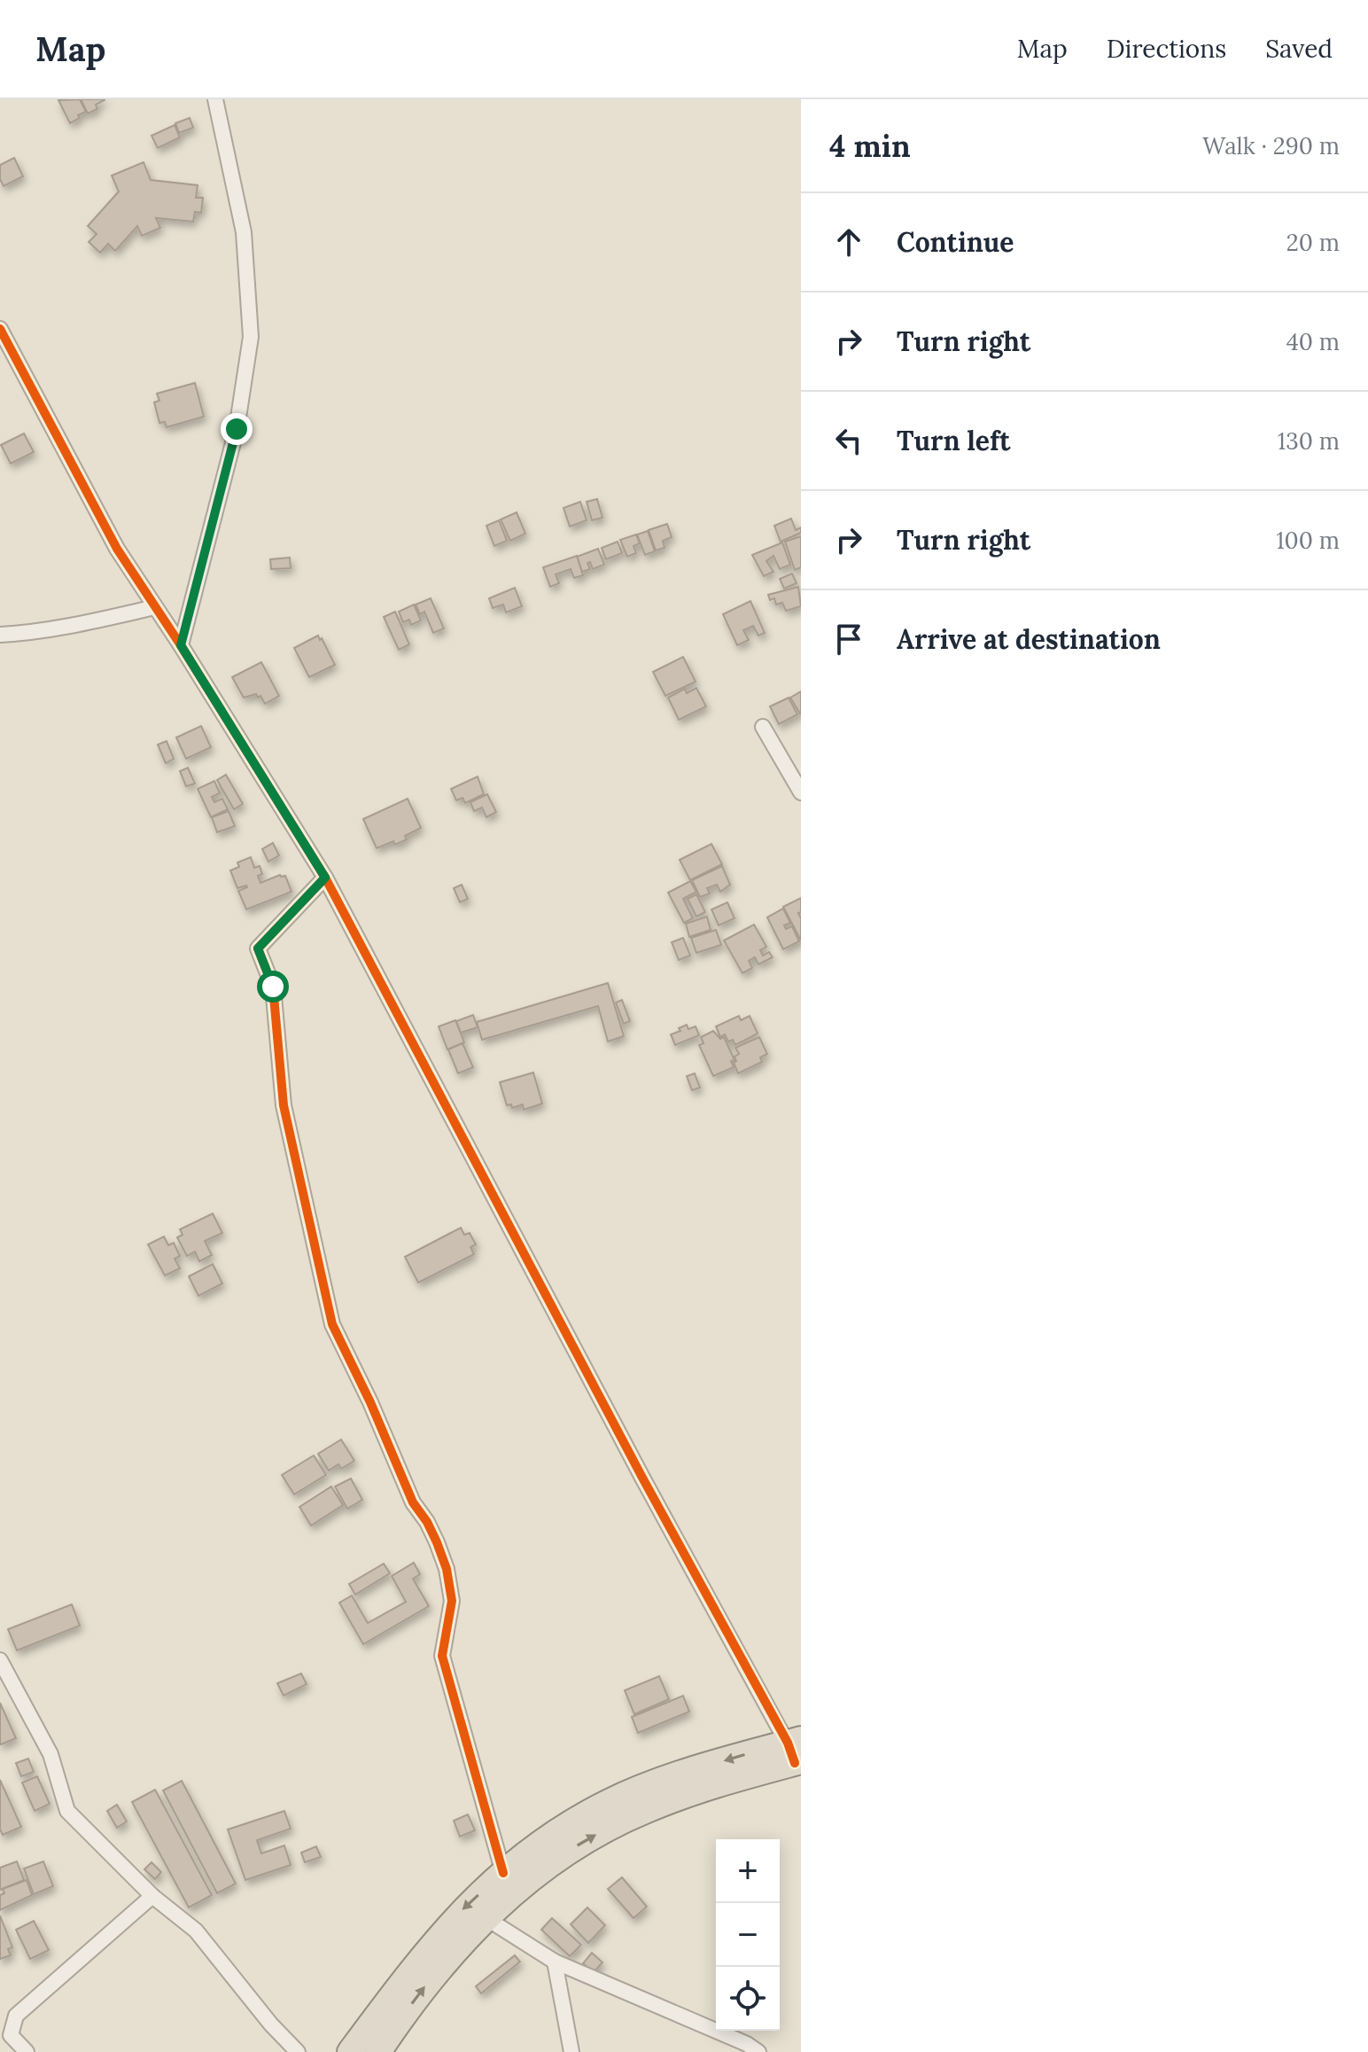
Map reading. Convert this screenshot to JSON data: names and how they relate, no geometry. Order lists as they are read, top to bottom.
{
  "page": {
    "header": "Map",
    "nav": ["Map", "Directions", "Saved"],
    "heading": ["4 min", "Walk · 290 m"],
    "list": [
      ["Continue", "20 m"],
      ["Turn right", "40 m"],
      ["Turn left", "130 m"],
      ["Turn right", "100 m"],
      "Arrive at destination"
    ],
    "map_buttons": ["+", "−"]
  }
}
